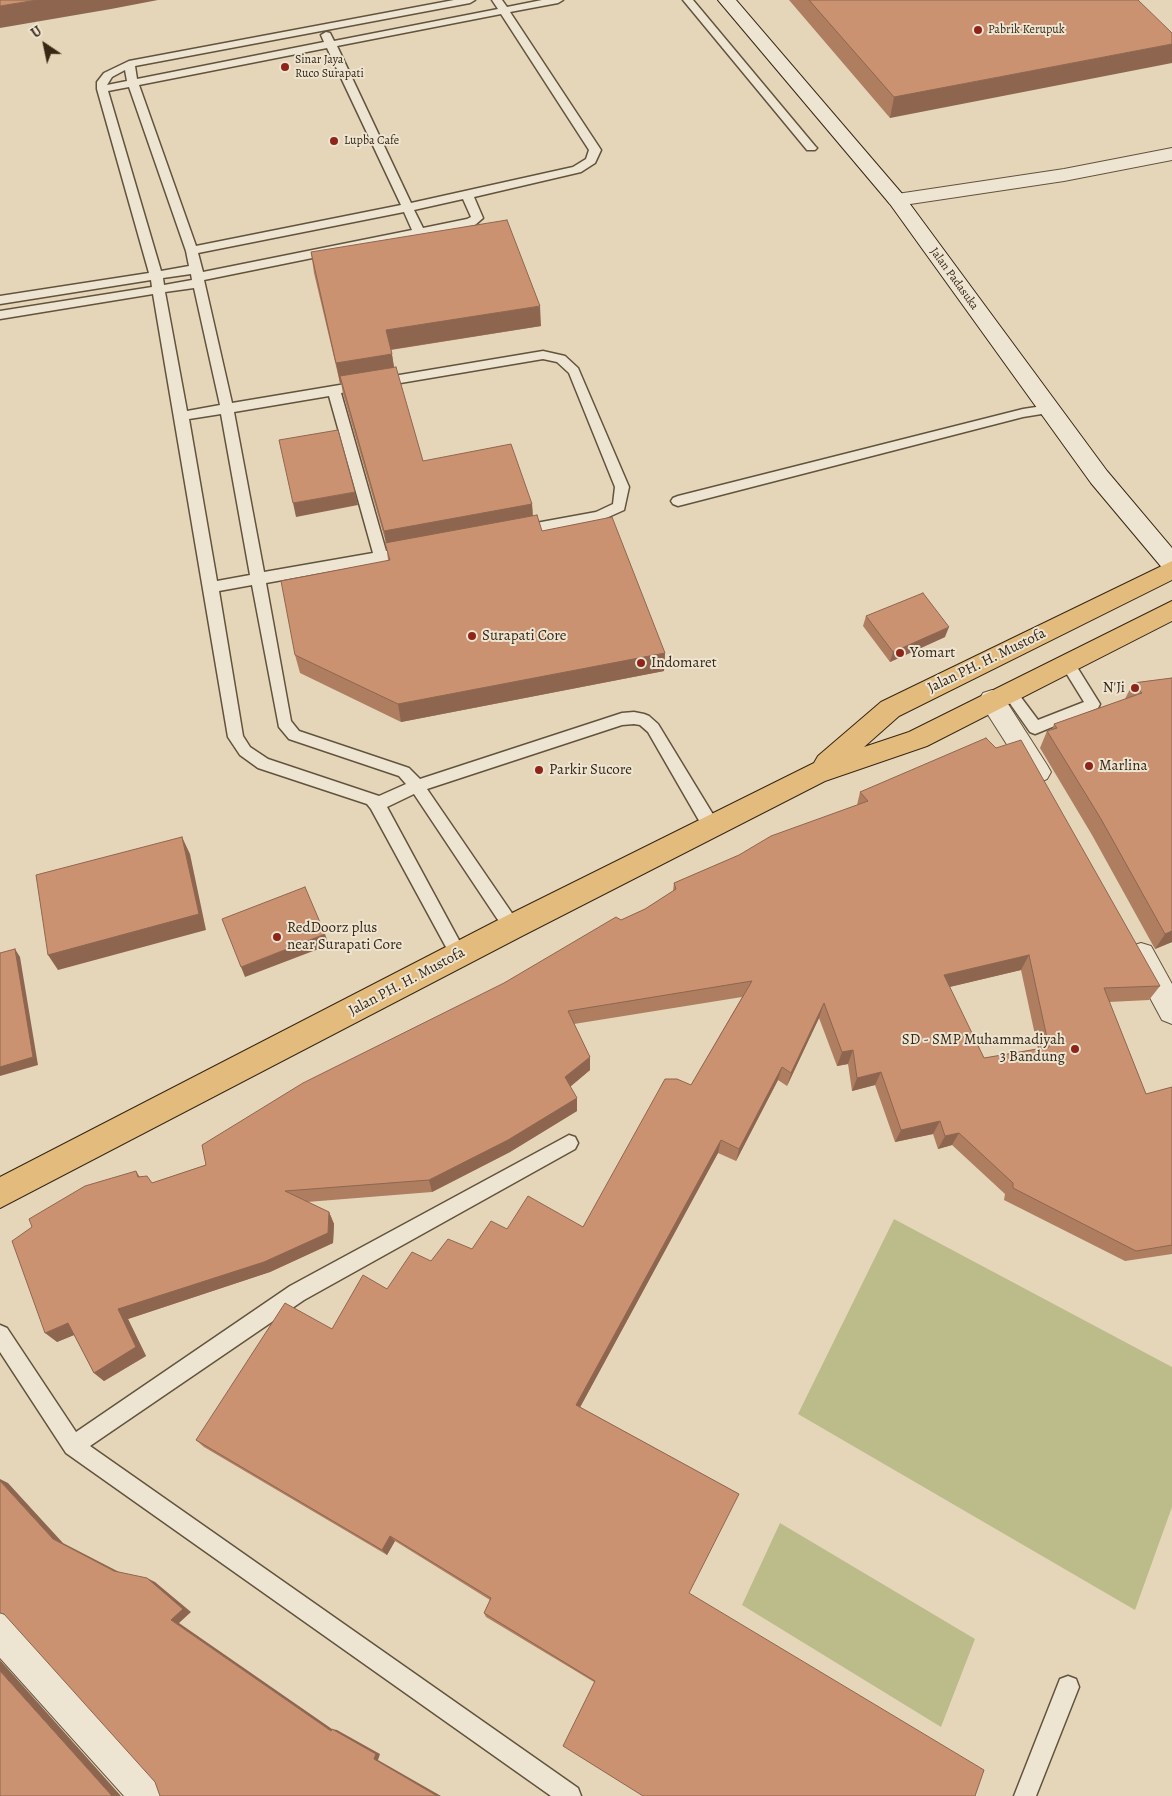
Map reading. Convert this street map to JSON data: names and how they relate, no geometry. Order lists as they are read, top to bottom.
{
  "streets": {
    "highway": ["Jalan PH. H. Mustofa"],
    "street": ["Jalan Padasuka"]
  },
  "places": [
    "Pabrik Kerupuk",
    "Sinar Jaya Ruco Surapati",
    "Lupba Cafe",
    "Surapati Core",
    "Yomart",
    "Indomaret",
    "N'Ji",
    "Marlina",
    "Parkir Sucore",
    "RedDoorz plus near Surapati Core",
    "SD - SMP Muhammadiyah 3 Bandung"
  ],
  "north": "top left"
}
